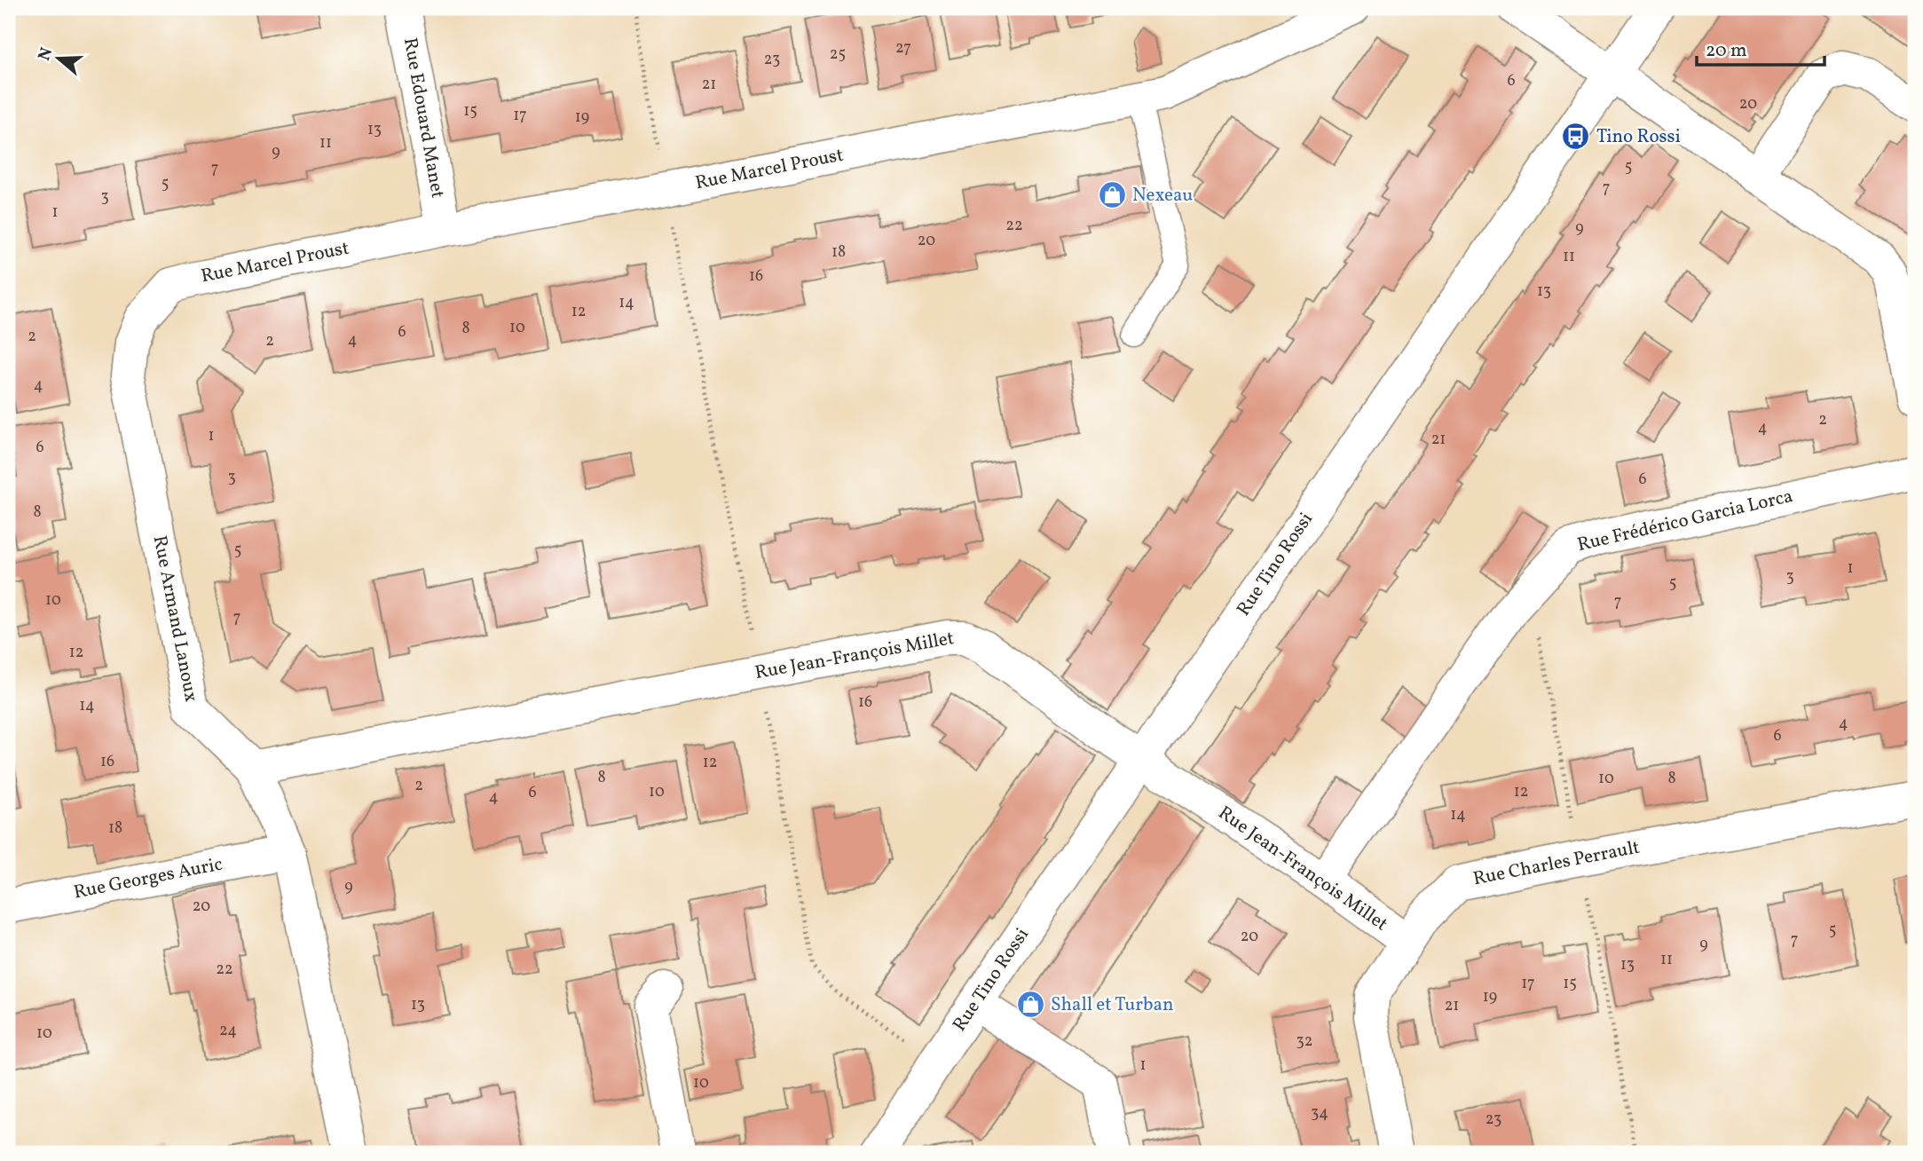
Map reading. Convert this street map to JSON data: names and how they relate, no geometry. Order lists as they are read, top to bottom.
{
  "streets": {
    "street": [
      "Rue Edouard Manet",
      "Rue Marcel Proust",
      "Rue Frédérico Garcia Lorca",
      "Rue Tino Rossi",
      "Rue Armand Lanoux",
      "Rue Jean-François Millet",
      "Rue Charles Perrault",
      "Rue Georges Auric"
    ]
  },
  "crossings": [
    ["Rue Edouard Manet", "Rue Marcel Proust"],
    ["Rue Marcel Proust", "Rue Armand Lanoux"],
    ["Rue Frédérico Garcia Lorca", "Rue Jean-François Millet"],
    ["Rue Tino Rossi", "Rue Jean-François Millet"],
    ["Rue Armand Lanoux", "Rue Jean-François Millet"],
    ["Rue Armand Lanoux", "Rue Georges Auric"],
    ["Rue Jean-François Millet", "Rue Charles Perrault"]
  ],
  "places": {
    "bus stop": ["Tino Rossi"],
    "shop": ["Nexeau", "Shall et Turban"]
  },
  "house_numbers": [
    "27",
    "25",
    "23",
    "6",
    "21",
    "20",
    "15",
    "17",
    "19",
    "13",
    "11",
    "9",
    "5",
    "7",
    "5",
    "7",
    "3",
    "1",
    "22",
    "9",
    "20",
    "18",
    "11",
    "16",
    "13",
    "14",
    "12",
    "10",
    "8",
    "6",
    "2",
    "4",
    "2",
    "4",
    "2",
    "4",
    "1",
    "21",
    "6",
    "3",
    "6",
    "8",
    "5",
    "1",
    "3",
    "5",
    "10",
    "7",
    "7",
    "12",
    "16",
    "14",
    "4",
    "6",
    "16",
    "12",
    "8",
    "10",
    "8",
    "2",
    "10",
    "12",
    "6",
    "4",
    "14",
    "18",
    "9",
    "20",
    "5",
    "20",
    "7",
    "9",
    "11",
    "13",
    "22",
    "17",
    "15",
    "19",
    "13",
    "21",
    "24",
    "10",
    "32",
    "1",
    "10",
    "34",
    "23"
  ],
  "scale_bar": "20 m",
  "north": "left"
}
